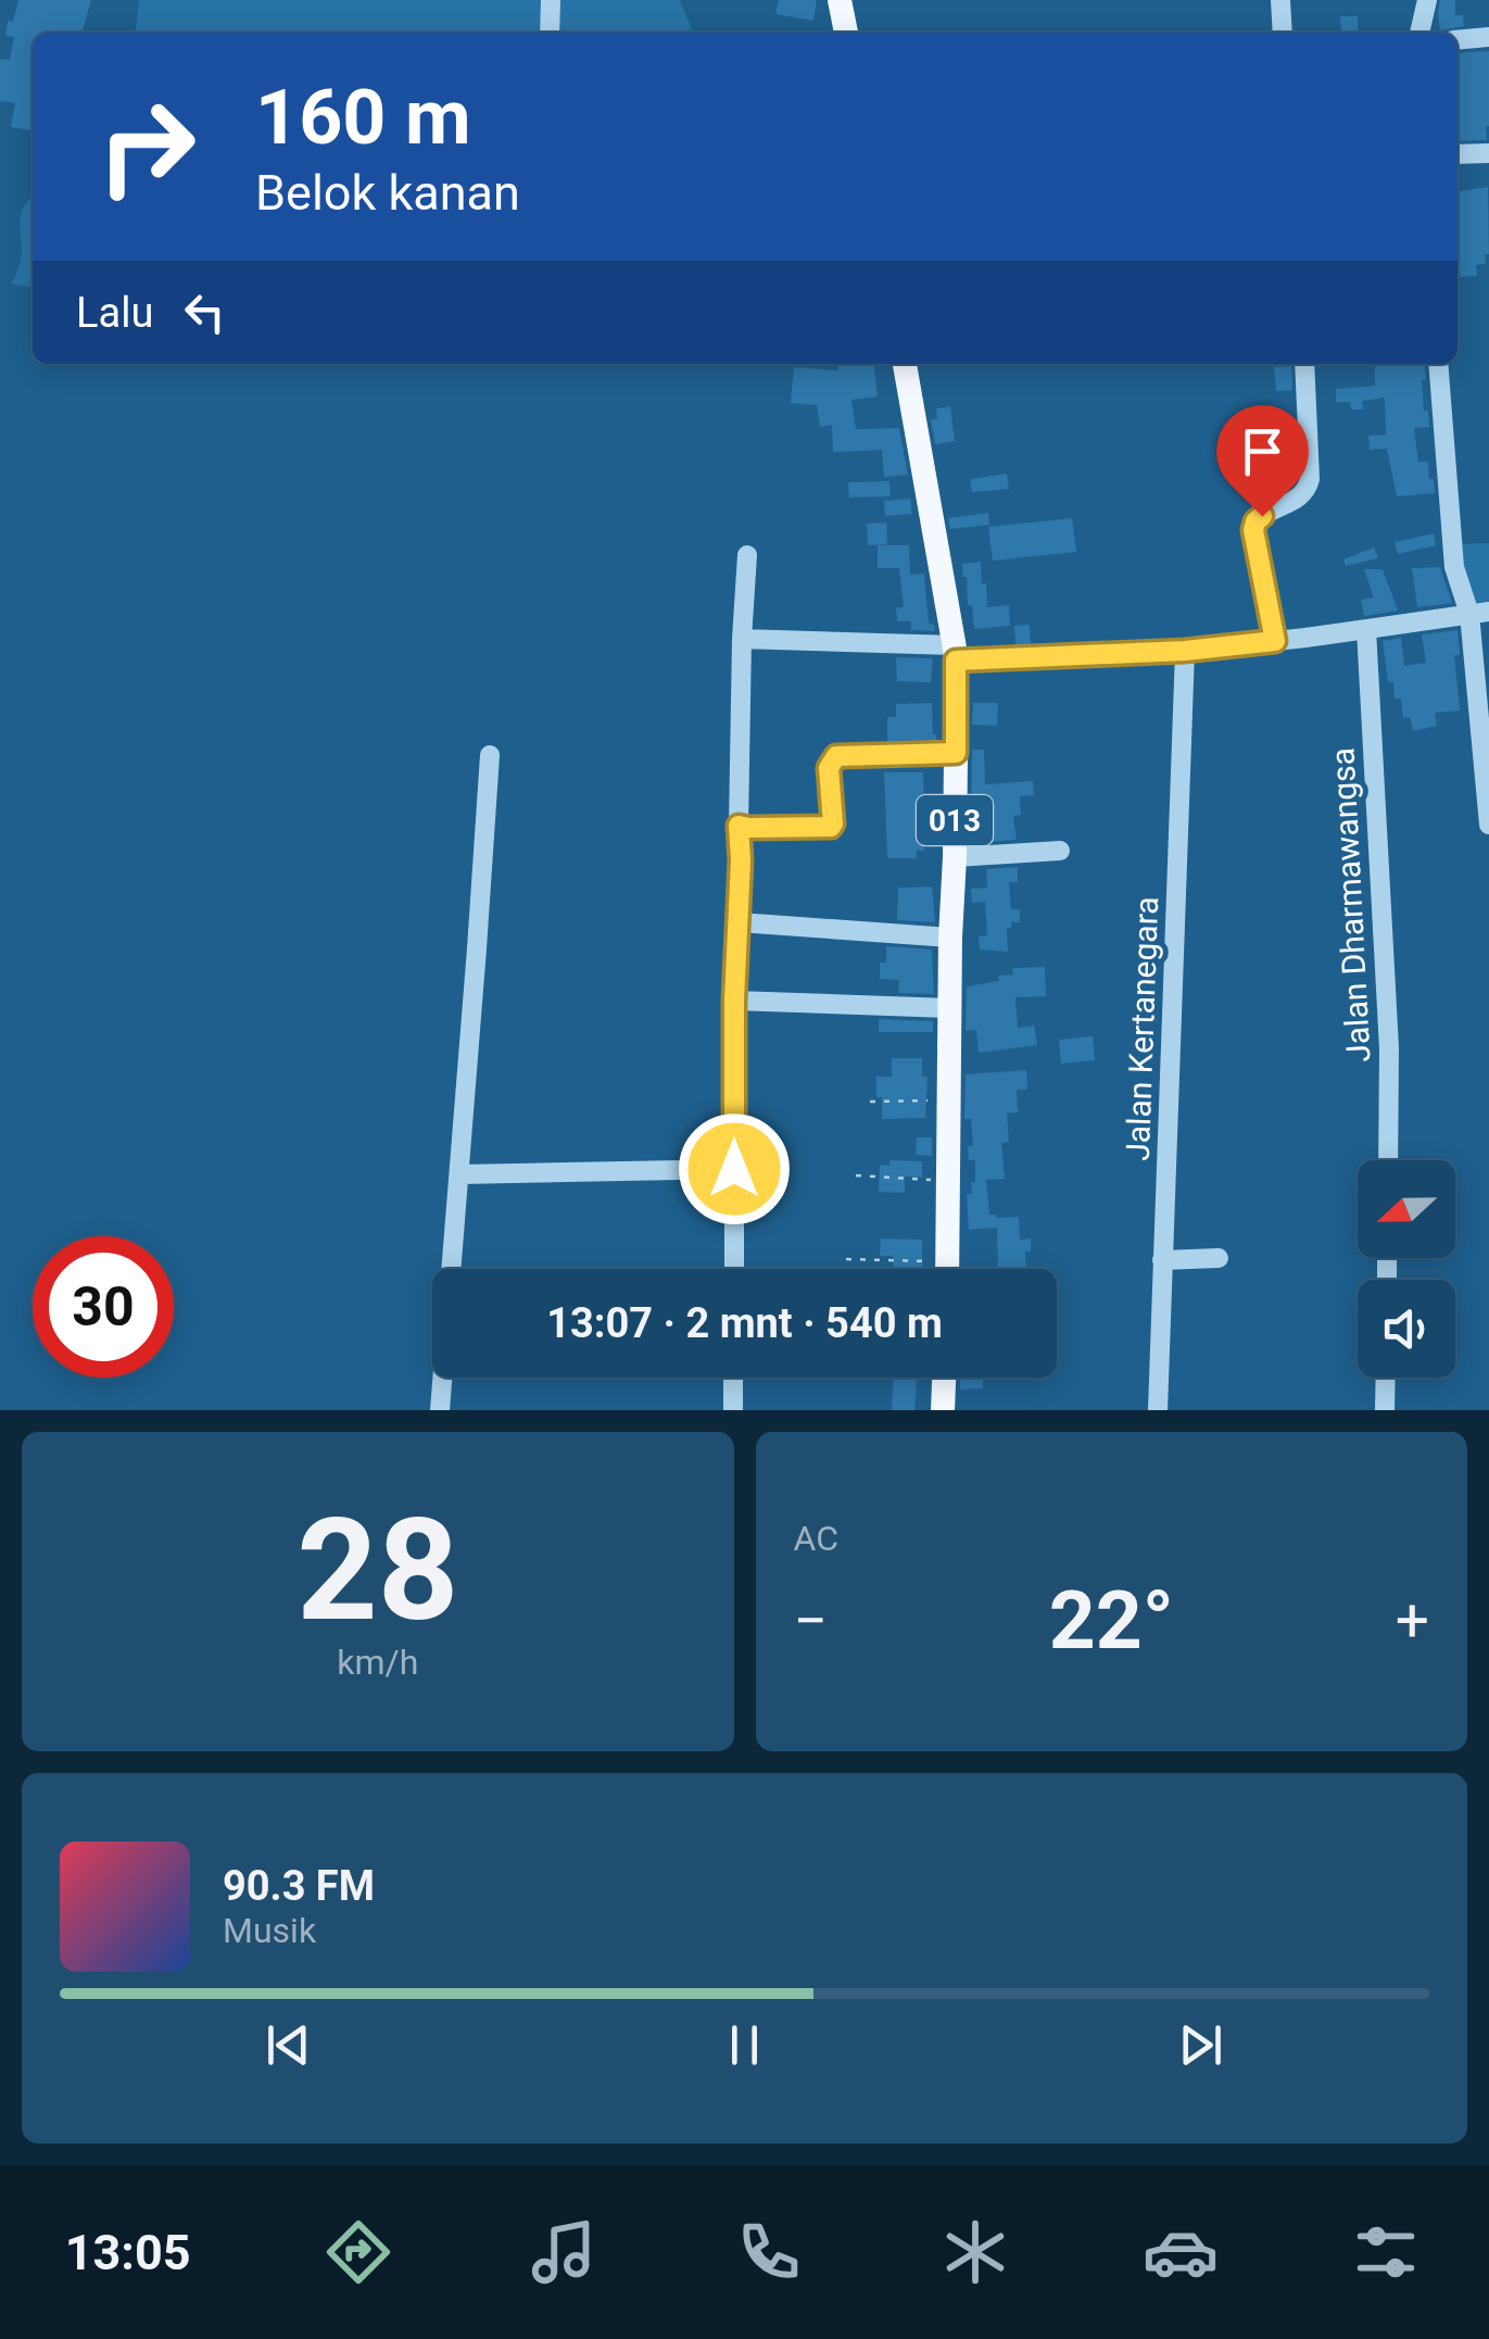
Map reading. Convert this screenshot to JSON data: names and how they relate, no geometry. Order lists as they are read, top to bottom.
{
  "streets": {
    "main road": ["013"],
    "street": ["Jalan Dharmawangsa", "Jalan Kertanegara"]
  },
  "north": "left",
  "page": {
    "turn": ["160 m", "Belok kanan"],
    "then": "Lalu",
    "limit": "30",
    "trip": "13:07 · 2 mnt · 540 m",
    "tile": [
      ["28", "km/h"],
      "AC"
    ],
    "heat": ["−", "22°", "+"],
    "song": ["90.3 FM", "Musik"],
    "tabs": "13:05"
  }
}
